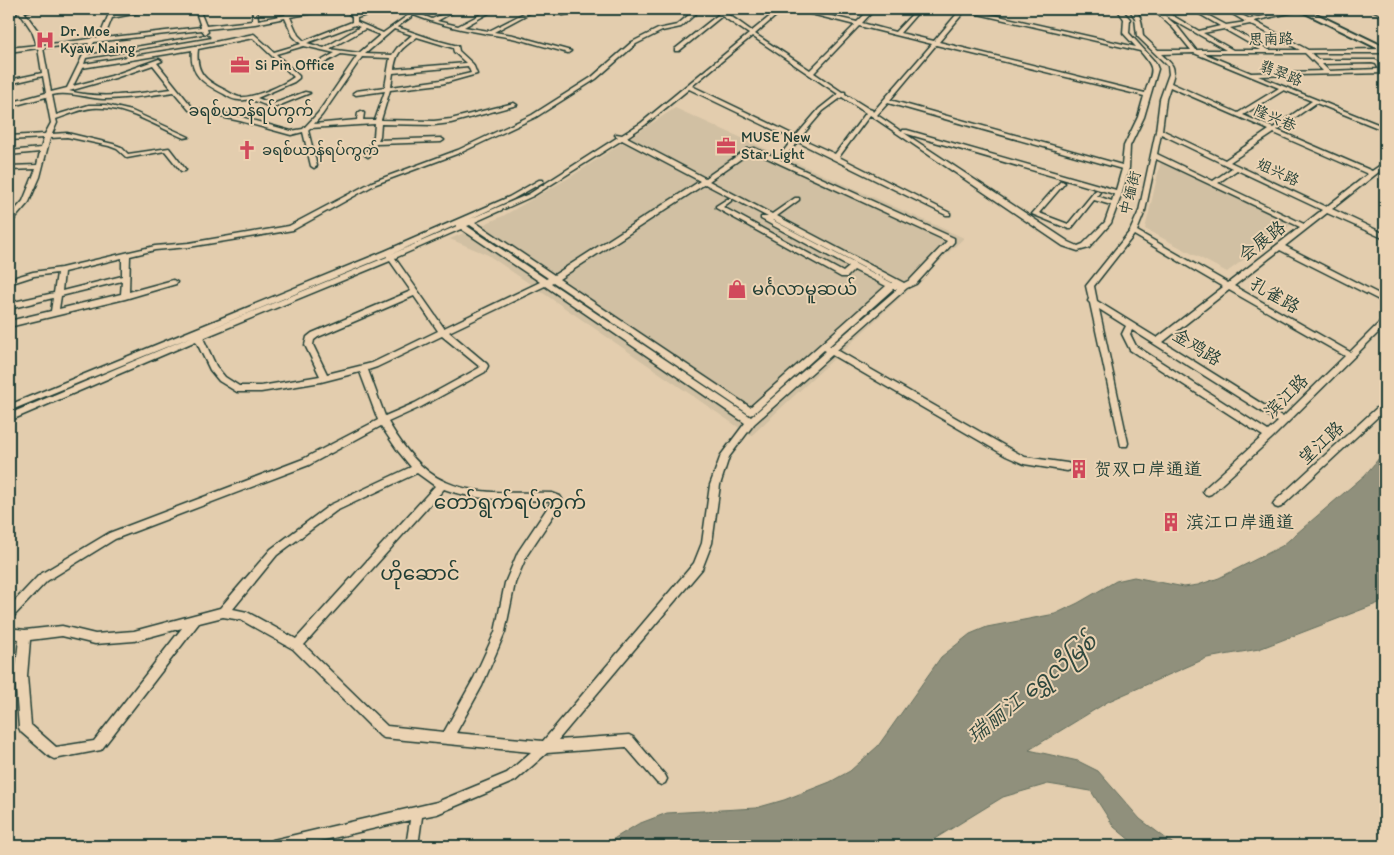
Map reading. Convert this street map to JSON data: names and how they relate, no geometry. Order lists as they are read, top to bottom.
{
  "streets": {
    "street": [
      "思南路",
      "翡翠路",
      "隆兴巷",
      "姐兴路",
      "中缅街",
      "会展路",
      "孔雀路",
      "金鸡路",
      "滨江路",
      "望江路"
    ]
  },
  "crossings": [
    ["思南路", "翡翠路"],
    ["思南路", "中缅街"],
    ["隆兴巷", "中缅街"],
    ["隆兴巷", "会展路"],
    ["姐兴路", "中缅街"],
    ["姐兴路", "会展路"],
    ["中缅街", "孔雀路"],
    ["中缅街", "金鸡路"],
    ["会展路", "孔雀路"],
    ["会展路", "金鸡路"],
    ["孔雀路", "滨江路"],
    ["金鸡路", "滨江路"]
  ],
  "districts": ["ခရစ်ယာန်ရပ်ကွက်", "တော်ရွက်ရပ်ကွက်", "ဟိုဆောင်"],
  "water": ["瑞丽江 ရွှေလီမြစ်"],
  "places": {
    "hospital": ["Dr. Moe Kyaw Naing"],
    "office": ["Si Pin Office", "MUSE New Star Light"],
    "church": ["ခရစ်ယာန်ရပ်ကွက်"],
    "shop": ["မင်္ဂလာမူဆယ်"],
    "building": ["贺双口岸通道", "滨江口岸通道"]
  }
}
